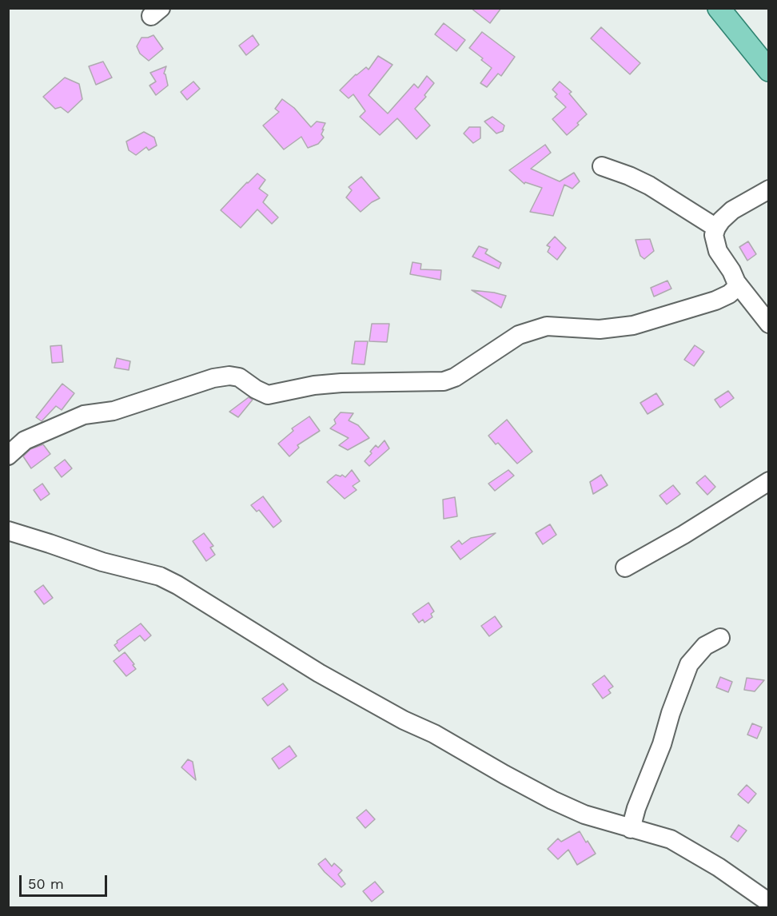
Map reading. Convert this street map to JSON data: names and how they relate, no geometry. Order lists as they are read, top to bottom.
{
  "scale_bar": "50 m"
}
